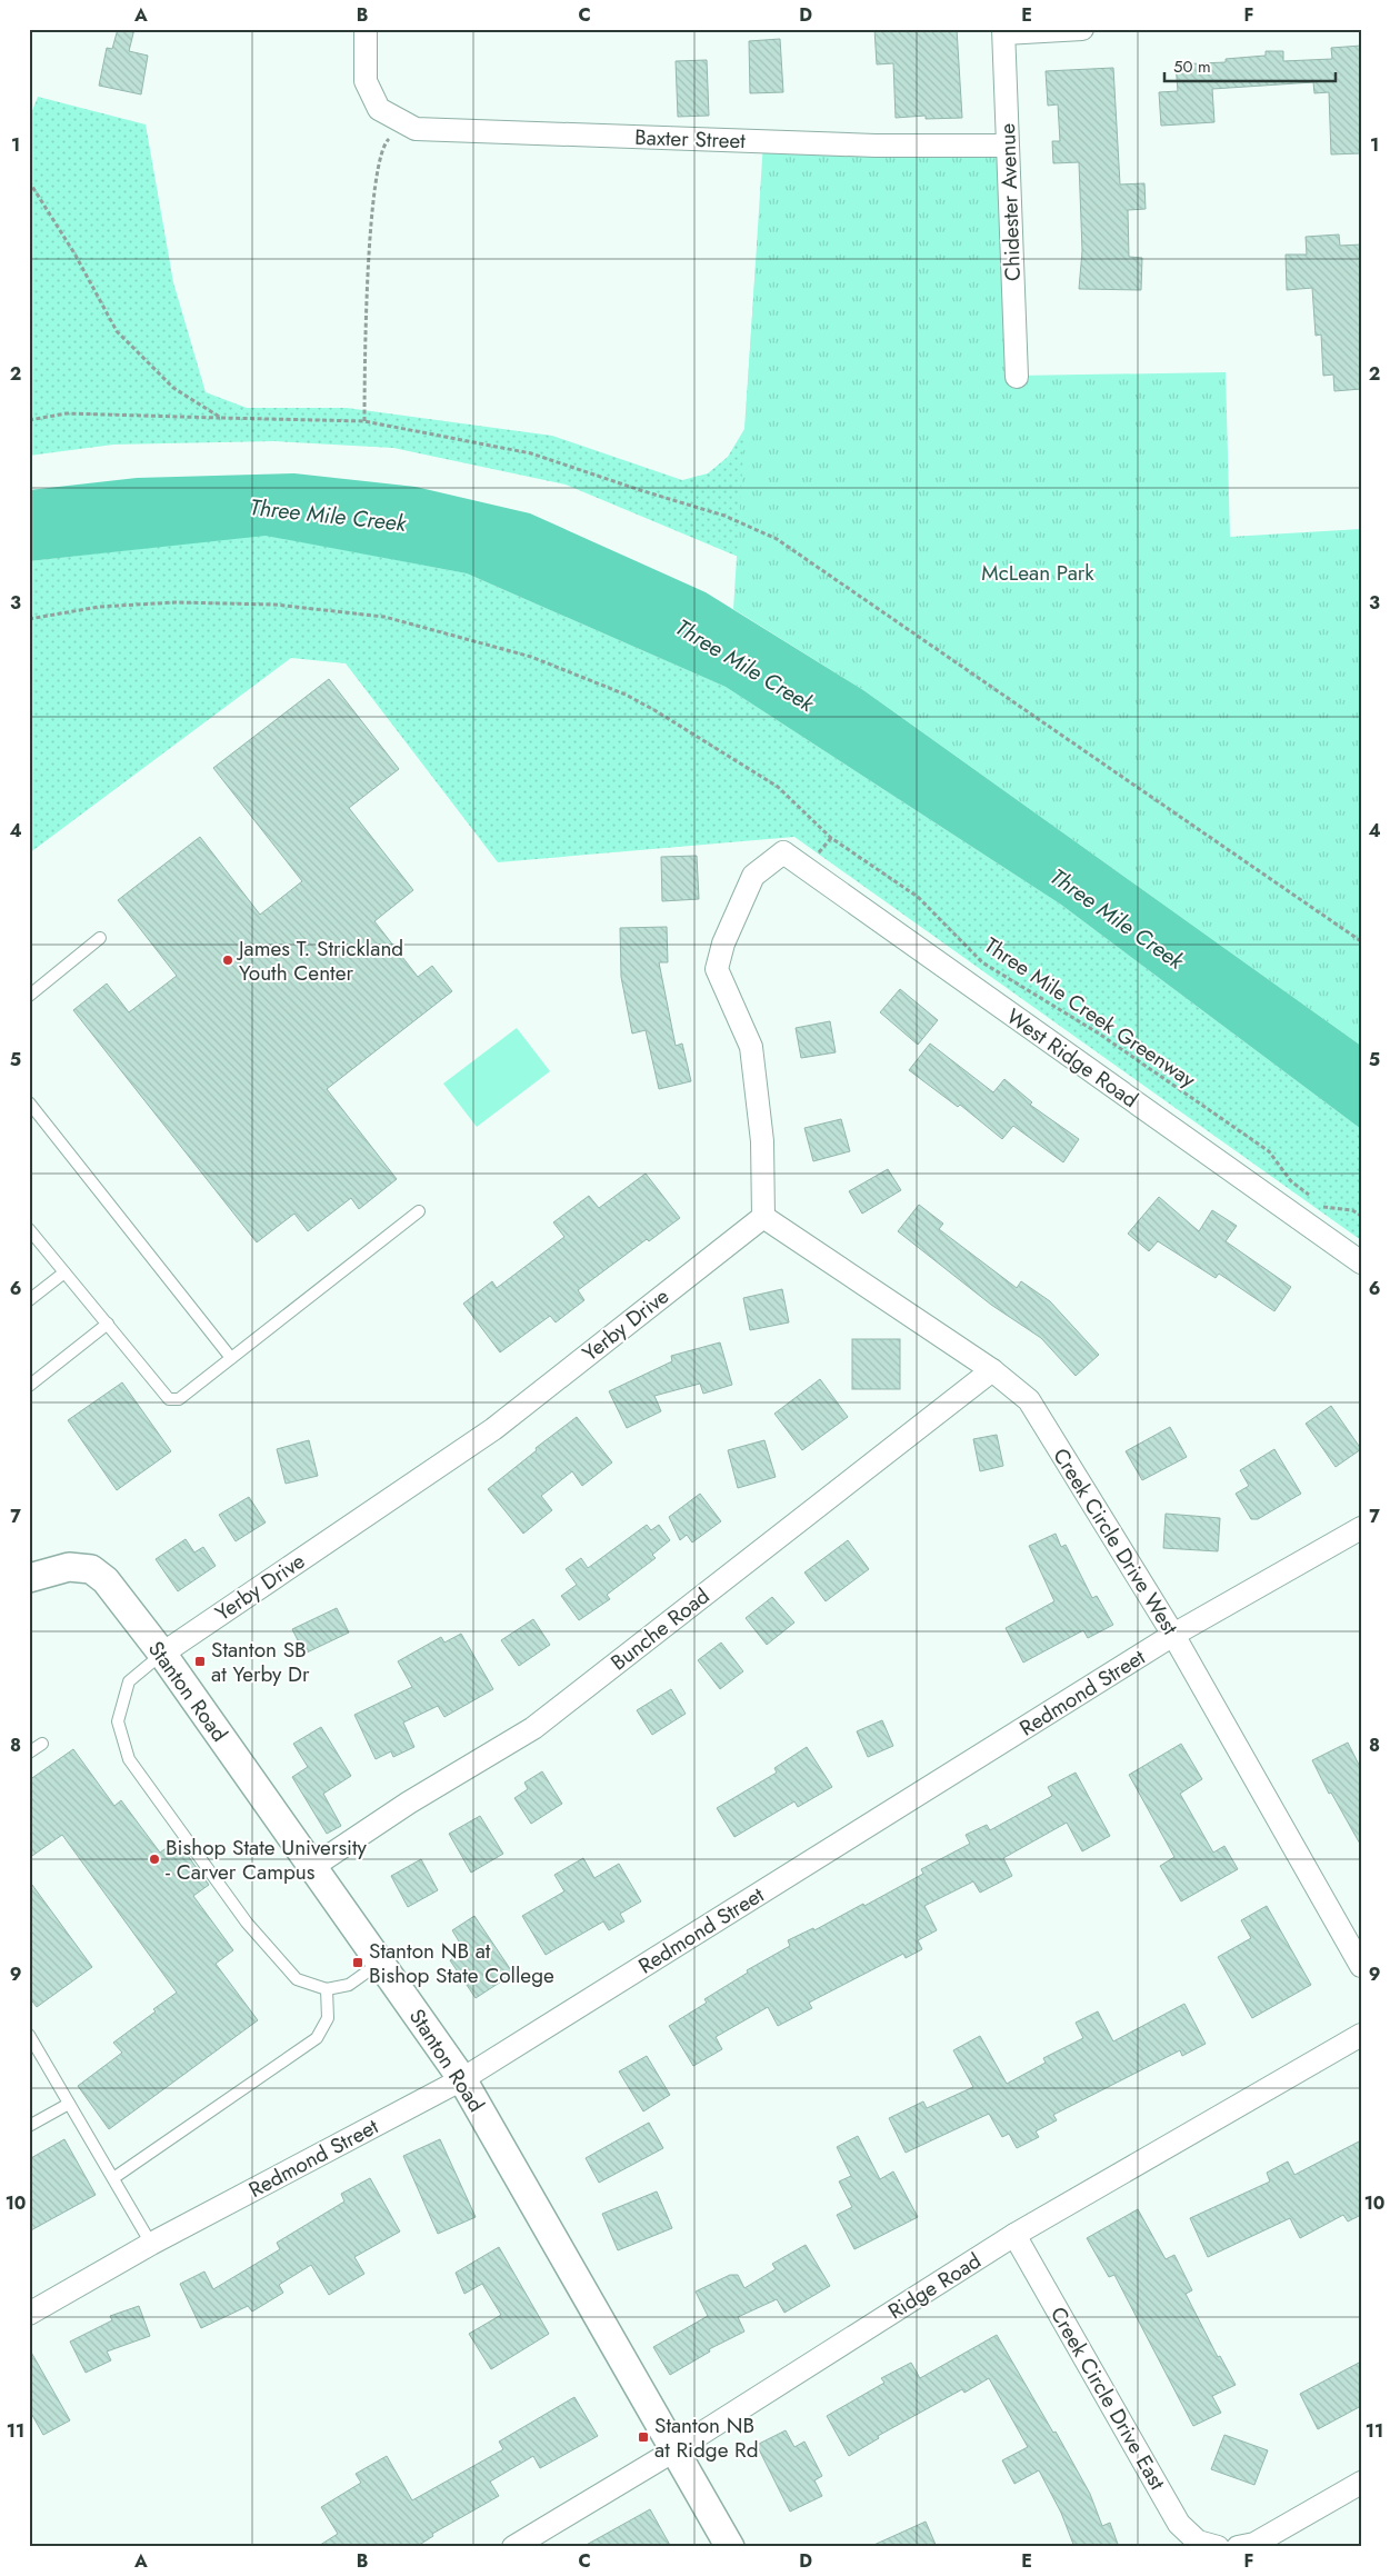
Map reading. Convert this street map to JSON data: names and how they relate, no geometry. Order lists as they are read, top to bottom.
{
  "streets": {
    "street": [
      "Baxter Street",
      "Chidester Avenue",
      "West Ridge Road",
      "Yerby Drive",
      "Creek Circle Drive West",
      "Bunche Road",
      "Stanton Road",
      "Redmond Street",
      "Ridge Road",
      "Creek Circle Drive East"
    ],
    "path": ["Three Mile Creek Greenway"]
  },
  "crossings": [
    ["Baxter Street", "Chidester Avenue"],
    ["West Ridge Road", "Yerby Drive"],
    ["West Ridge Road", "Creek Circle Drive West"],
    ["Yerby Drive", "Creek Circle Drive West"],
    ["Yerby Drive", "Stanton Road"],
    ["Creek Circle Drive West", "Bunche Road"],
    ["Creek Circle Drive West", "Redmond Street"],
    ["Bunche Road", "Stanton Road"],
    ["Stanton Road", "Redmond Street"],
    ["Stanton Road", "Ridge Road"],
    ["Ridge Road", "Creek Circle Drive East"]
  ],
  "water": ["Three Mile Creek"],
  "parks": ["McLean Park"],
  "places": {
    "other": ["James T. Strickland Youth Center", "Bishop State University - Carver Campus"],
    "transit": ["Stanton SB at Yerby Dr", "Stanton NB at Bishop State College", "Stanton NB at Ridge Rd"]
  },
  "scale_bar": "50 m",
  "grid": {
    "columns": [
      "A",
      "B",
      "C",
      "D",
      "E",
      "F"
    ],
    "rows": [
      "1",
      "2",
      "3",
      "4",
      "5",
      "6",
      "7",
      "8",
      "9",
      "10",
      "11"
    ]
  }
}
